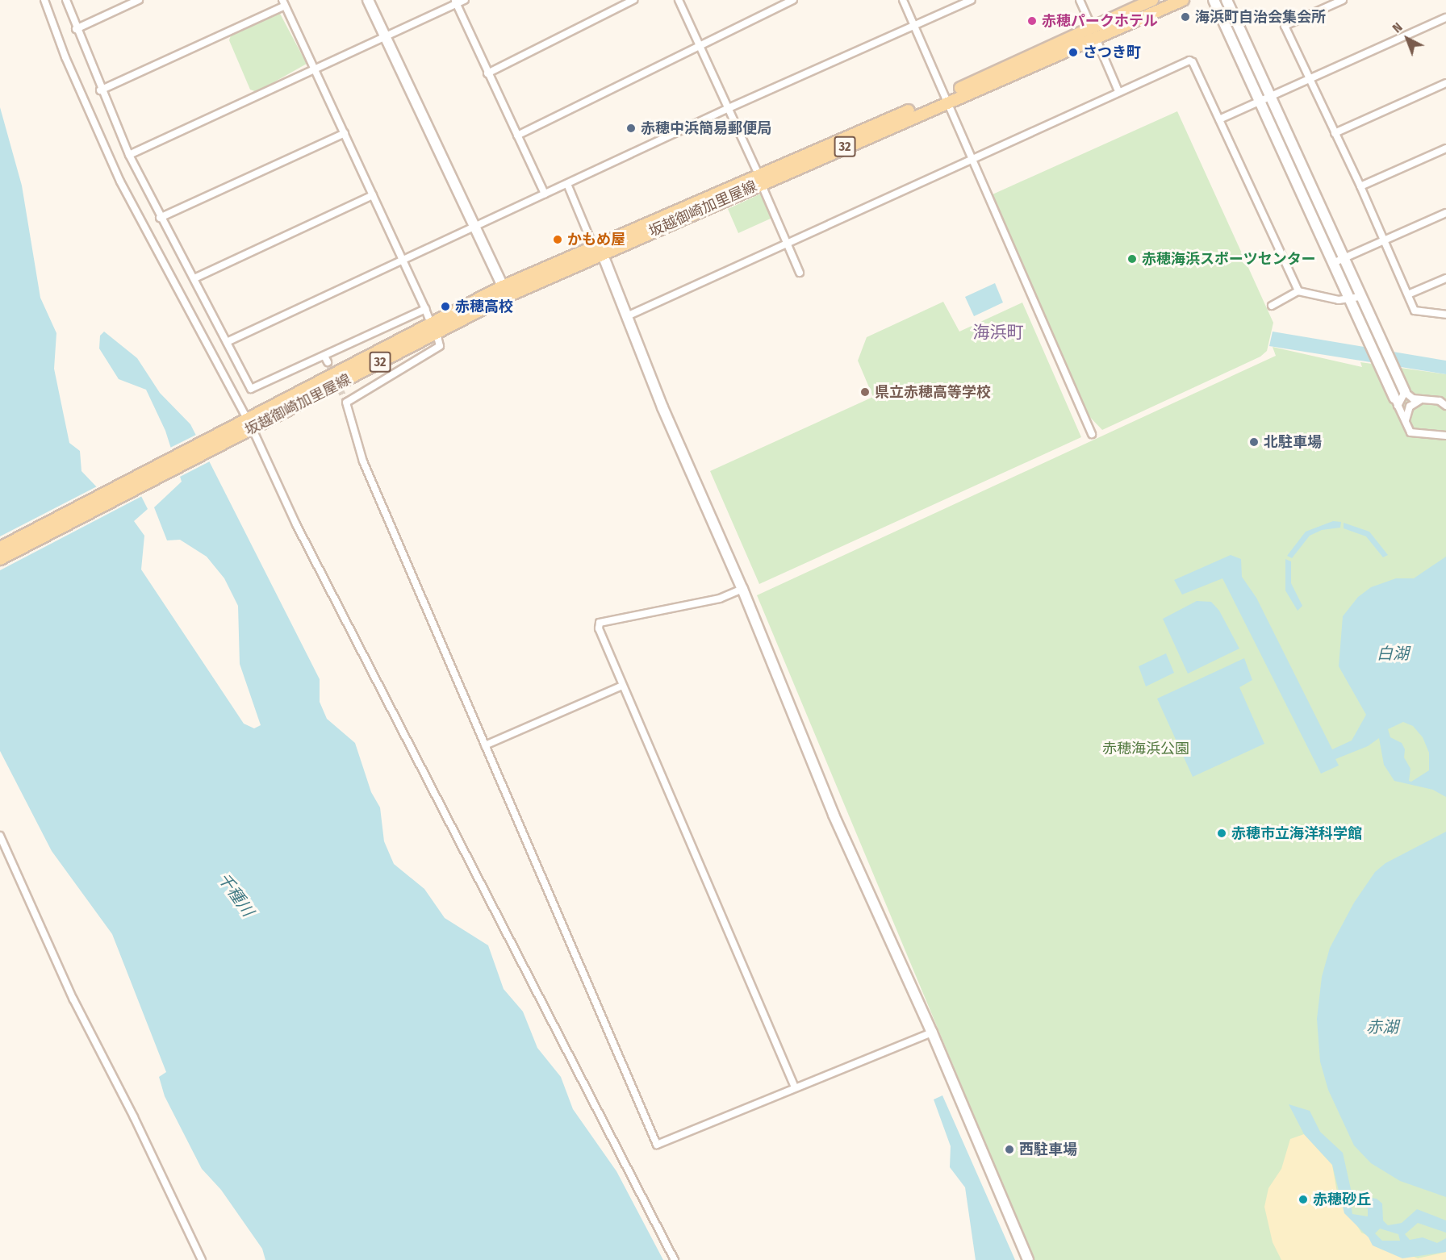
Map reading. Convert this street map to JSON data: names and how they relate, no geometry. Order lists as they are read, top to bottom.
{
  "streets": {
    "main road": ["32", "坂越御崎加里屋線"]
  },
  "districts": ["海浜町"],
  "water": ["白湖", "千種川", "赤湖"],
  "parks": ["赤穂海浜公園"],
  "places": [
    "海浜町自治会集会所",
    "赤穂パークホテル",
    "さつき町",
    "赤穂中浜簡易郵便局",
    "かもめ屋",
    "赤穂海浜スポーツセンター",
    "赤穂高校",
    "県立赤穂高等学校",
    "北駐車場",
    "赤穂市立海洋科学館",
    "西駐車場",
    "赤穂砂丘"
  ],
  "north": "top left"
}
